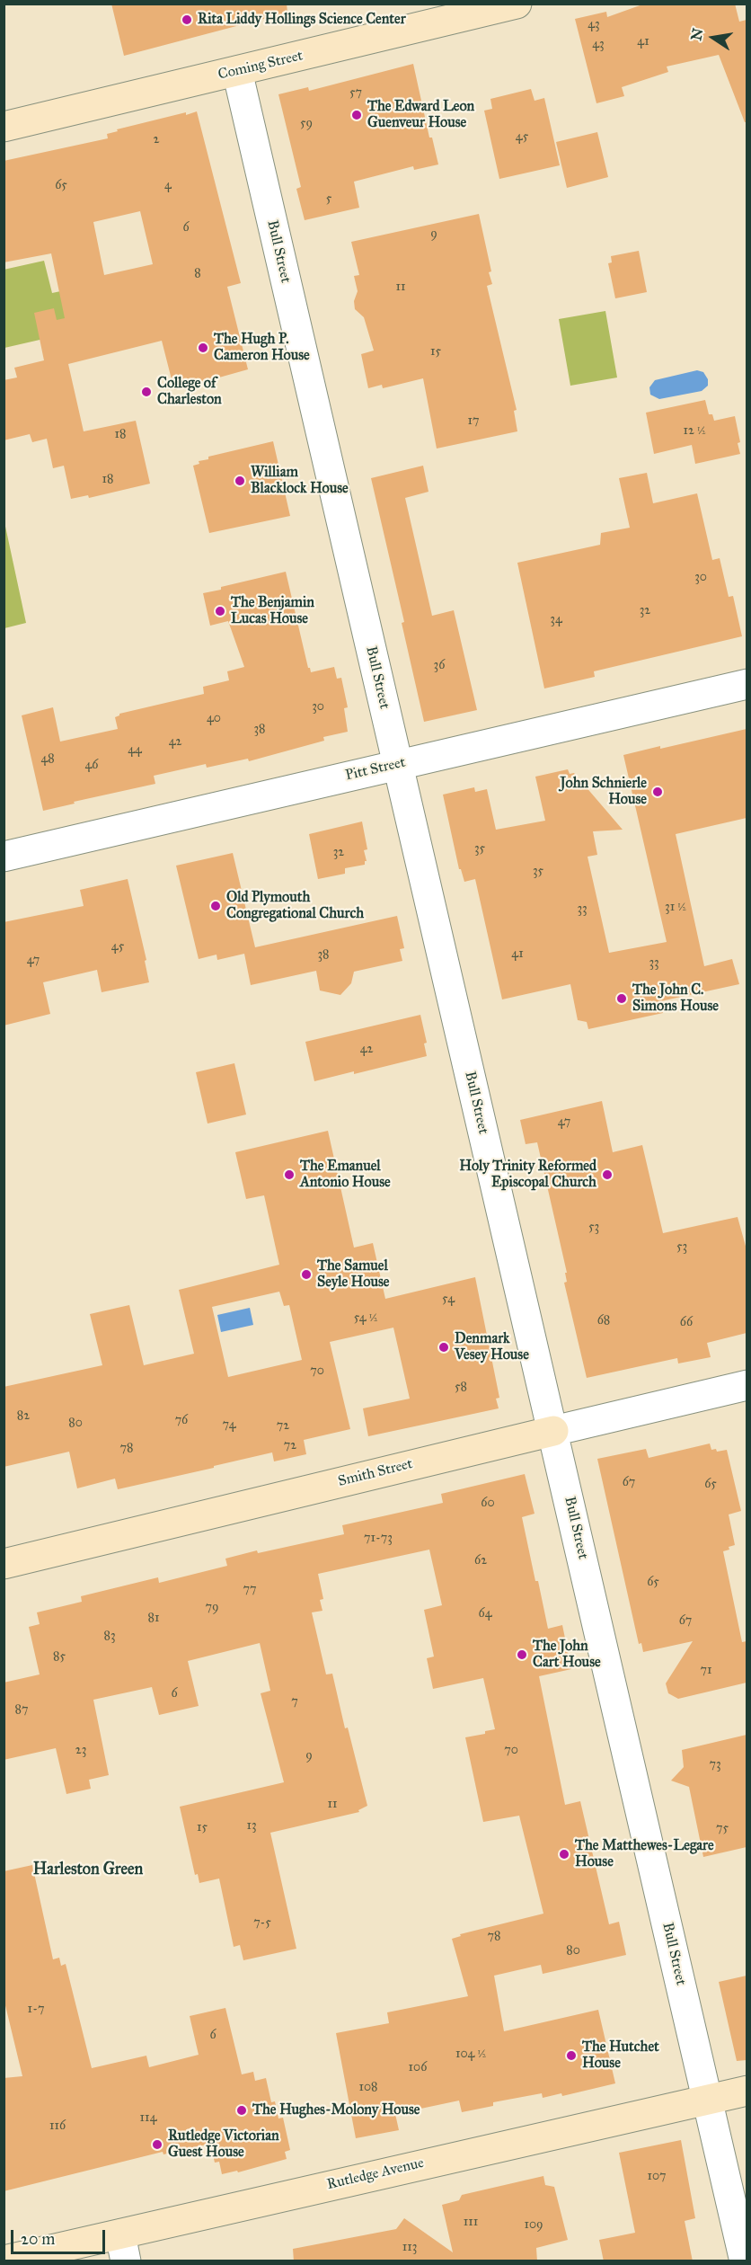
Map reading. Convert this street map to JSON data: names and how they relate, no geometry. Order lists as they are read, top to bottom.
{
  "streets": {
    "street": [
      "Coming Street",
      "Bull Street",
      "Pitt Street",
      "Smith Street",
      "Rutledge Avenue"
    ]
  },
  "crossings": [
    ["Coming Street", "Bull Street"],
    ["Bull Street", "Pitt Street"],
    ["Bull Street", "Smith Street"],
    ["Bull Street", "Rutledge Avenue"]
  ],
  "districts": ["Harleston Green"],
  "places": [
    "Rita Liddy Hollings Science Center",
    "The Edward Leon Guenveur House",
    "The Hugh P. Cameron House",
    "College of Charleston",
    "William Blacklock House",
    "The Benjamin Lucas House",
    "John Schnierle House",
    "Old Plymouth Congregational Church",
    "The John C. Simons House",
    "The Emanuel Antonio House",
    "Holy Trinity Reformed Episcopal Church",
    "The Samuel Seyle House",
    "Denmark Vesey House",
    "The John Cart House",
    "The Matthewes-Legare House",
    "The Hutchet House",
    "The Hughes-Molony House",
    "Rutledge Victorian Guest House"
  ],
  "house_numbers": [
    "43",
    "41",
    "43",
    "57",
    "59",
    "45",
    "2",
    "65",
    "4",
    "5",
    "6",
    "9",
    "8",
    "11",
    "15",
    "17",
    "12 ½",
    "18",
    "18",
    "30",
    "32",
    "34",
    "36",
    "30",
    "40",
    "38",
    "42",
    "44",
    "48",
    "46",
    "35",
    "32",
    "35",
    "31 ½",
    "33",
    "45",
    "41",
    "38",
    "47",
    "33",
    "42",
    "47",
    "53",
    "53",
    "54",
    "54 ½",
    "68",
    "66",
    "70",
    "58",
    "82",
    "76",
    "80",
    "74",
    "72",
    "72",
    "78",
    "67",
    "65",
    "60",
    "71-73",
    "62",
    "65",
    "77",
    "79",
    "64",
    "81",
    "67",
    "83",
    "85",
    "71",
    "6",
    "7",
    "87",
    "23",
    "70",
    "9",
    "73",
    "11",
    "13",
    "15",
    "75",
    "7-5",
    "78",
    "80",
    "1-7",
    "6",
    "104 ½",
    "106",
    "108",
    "114",
    "116",
    "107",
    "111",
    "109",
    "113"
  ],
  "scale_bar": "20 m",
  "north": "left"
}
